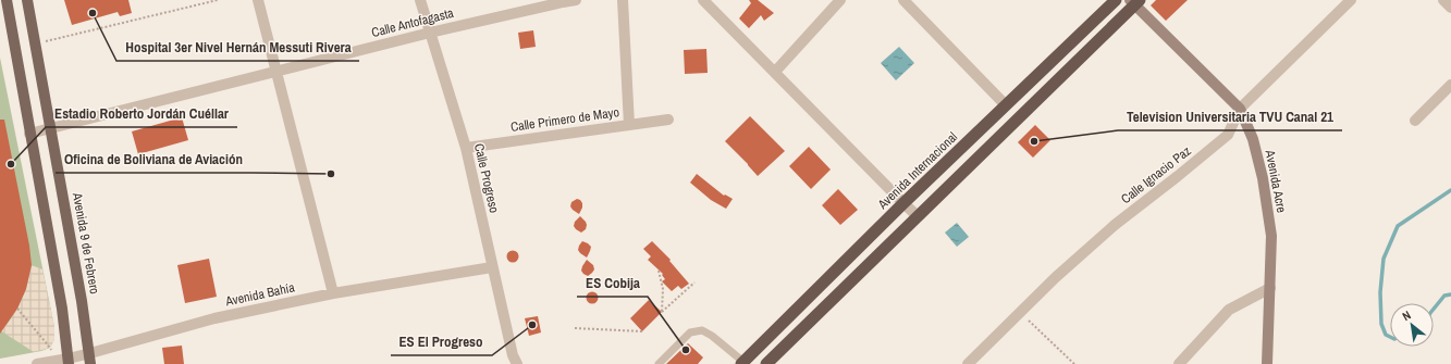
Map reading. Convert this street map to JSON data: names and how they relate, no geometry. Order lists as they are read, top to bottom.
{
  "streets": {
    "highway": ["Avenida Internacional"],
    "main road": ["Avenida Acre", "Avenida 9 de Febrero"],
    "street": [
      "Calle Antofagasta",
      "Calle Primero de Mayo",
      "Calle Ignacio Paz",
      "Calle Progreso",
      "Avenida Bahía"
    ]
  },
  "crossings": [
    ["Calle Antofagasta", "Calle Progreso"],
    ["Calle Antofagasta", "Avenida 9 de Febrero"],
    ["Calle Primero de Mayo", "Calle Progreso"],
    ["Calle Ignacio Paz", "Avenida Acre"],
    ["Calle Progreso", "Avenida Bahía"],
    ["Avenida 9 de Febrero", "Avenida Bahía"]
  ],
  "places": [
    "Hospital 3er Nivel Hernán Messuti Rivera",
    "Television Universitaria TVU Canal 21",
    "Estadio Roberto Jordán Cuéllar",
    "Oficina de Boliviana de Aviación",
    "ES El Progreso",
    "ES Cobija"
  ],
  "north": "top left"
}
